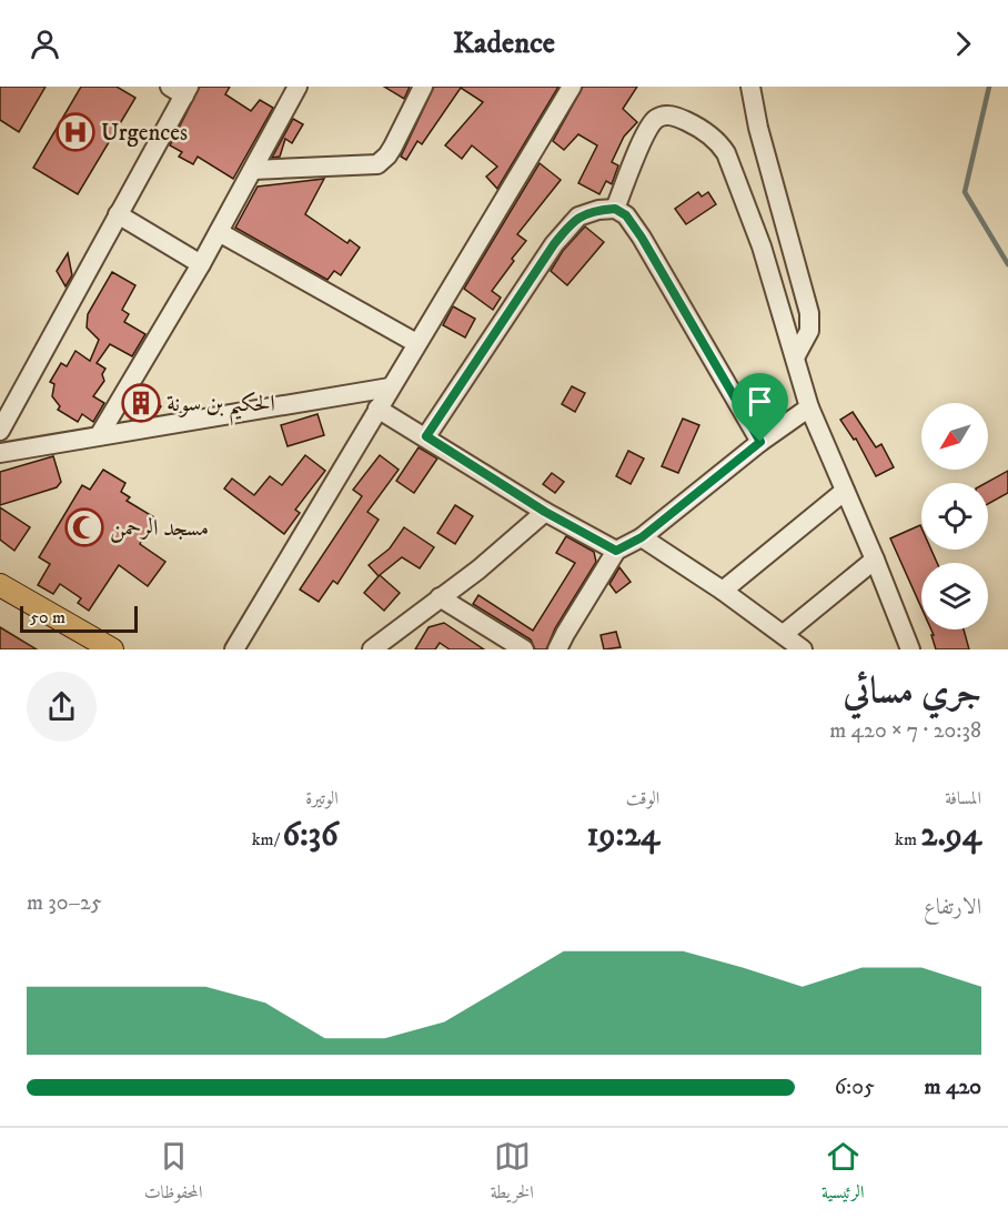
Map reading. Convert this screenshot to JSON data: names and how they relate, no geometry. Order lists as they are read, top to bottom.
{
  "places": {
    "hospital": ["Urgences"],
    "building": ["الحكيم بن سونة"],
    "mosque": ["مسجد الرحمن"]
  },
  "scale_bar": "50 m",
  "north": "bottom left",
  "page": {
    "header": "Kadence",
    "scale": "50 m",
    "heading": ["جري مسائي", "20:38 · 7 × 420 m"],
    "stats": [
      ["المسافة", "2.94 km"],
      ["الوقت", "19:24"],
      ["الوتيرة", "6:36 /km"]
    ],
    "chart": ["الارتفاع", "25–30 m"],
    "list": [
      {
        "name": "420 m",
        "note": "6:05"
      }
    ],
    "tabs": ["الرئيسية", "الخريطة", "المحفوظات"]
  }
}
